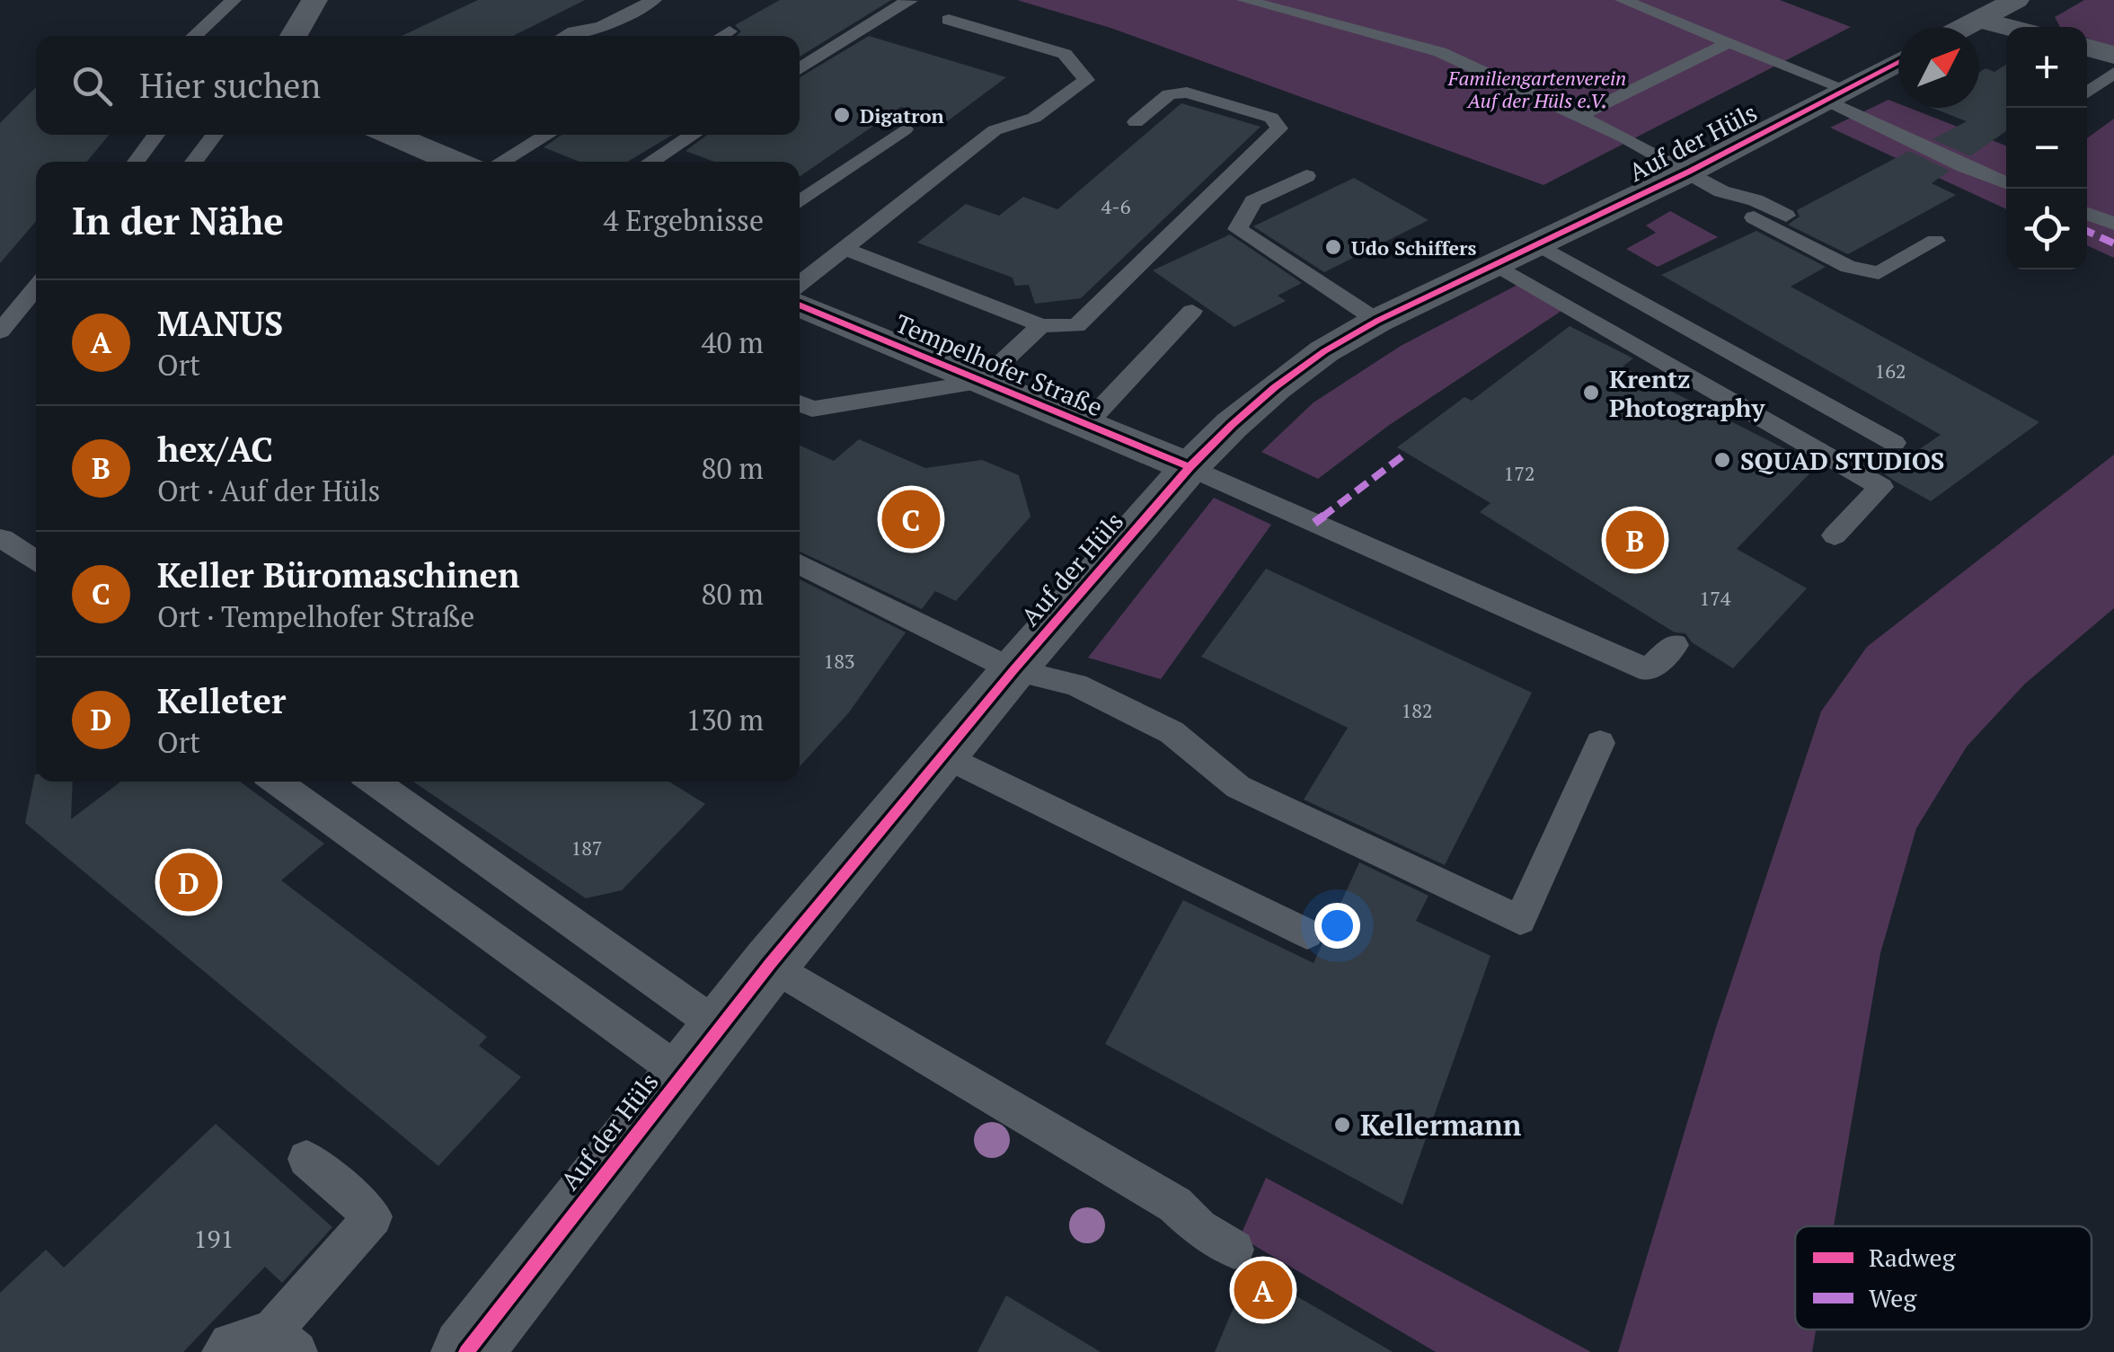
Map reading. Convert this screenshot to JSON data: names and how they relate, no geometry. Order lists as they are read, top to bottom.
{
  "streets": {
    "street": ["Auf der Hüls", "Tempelhofer Straße"]
  },
  "crossings": [
    ["Auf der Hüls", "Tempelhofer Straße"]
  ],
  "parks": ["Familiengartenverein Auf der Hüls e.V."],
  "places": [
    "Digatron",
    "Udo Schiffers",
    "Krentz Photography",
    "SQUAD STUDIOS",
    "Kellermann"
  ],
  "house_numbers": [
    "4-6",
    "162",
    "172",
    "174",
    "183",
    "182",
    "187",
    "191"
  ],
  "legend": ["Radweg", "Weg"],
  "north": "top right",
  "page": {
    "map_buttons": ["+", "−"],
    "search": "Hier suchen",
    "heading": ["In der Nähe", "4 Ergebnisse"],
    "list": [
      {
        "mark": "A",
        "name": "MANUS",
        "note": "Ort",
        "value": "40 m"
      },
      {
        "mark": "B",
        "name": "hex/AC",
        "note": "Ort · Auf der Hüls",
        "value": "80 m"
      },
      {
        "mark": "C",
        "name": "Keller Büromaschinen",
        "note": "Ort · Tempelhofer Straße",
        "value": "80 m"
      },
      {
        "mark": "D",
        "name": "Kelleter",
        "note": "Ort",
        "value": "130 m"
      }
    ],
    "pins": [
      "C",
      "B",
      "D",
      "A"
    ]
  }
}
